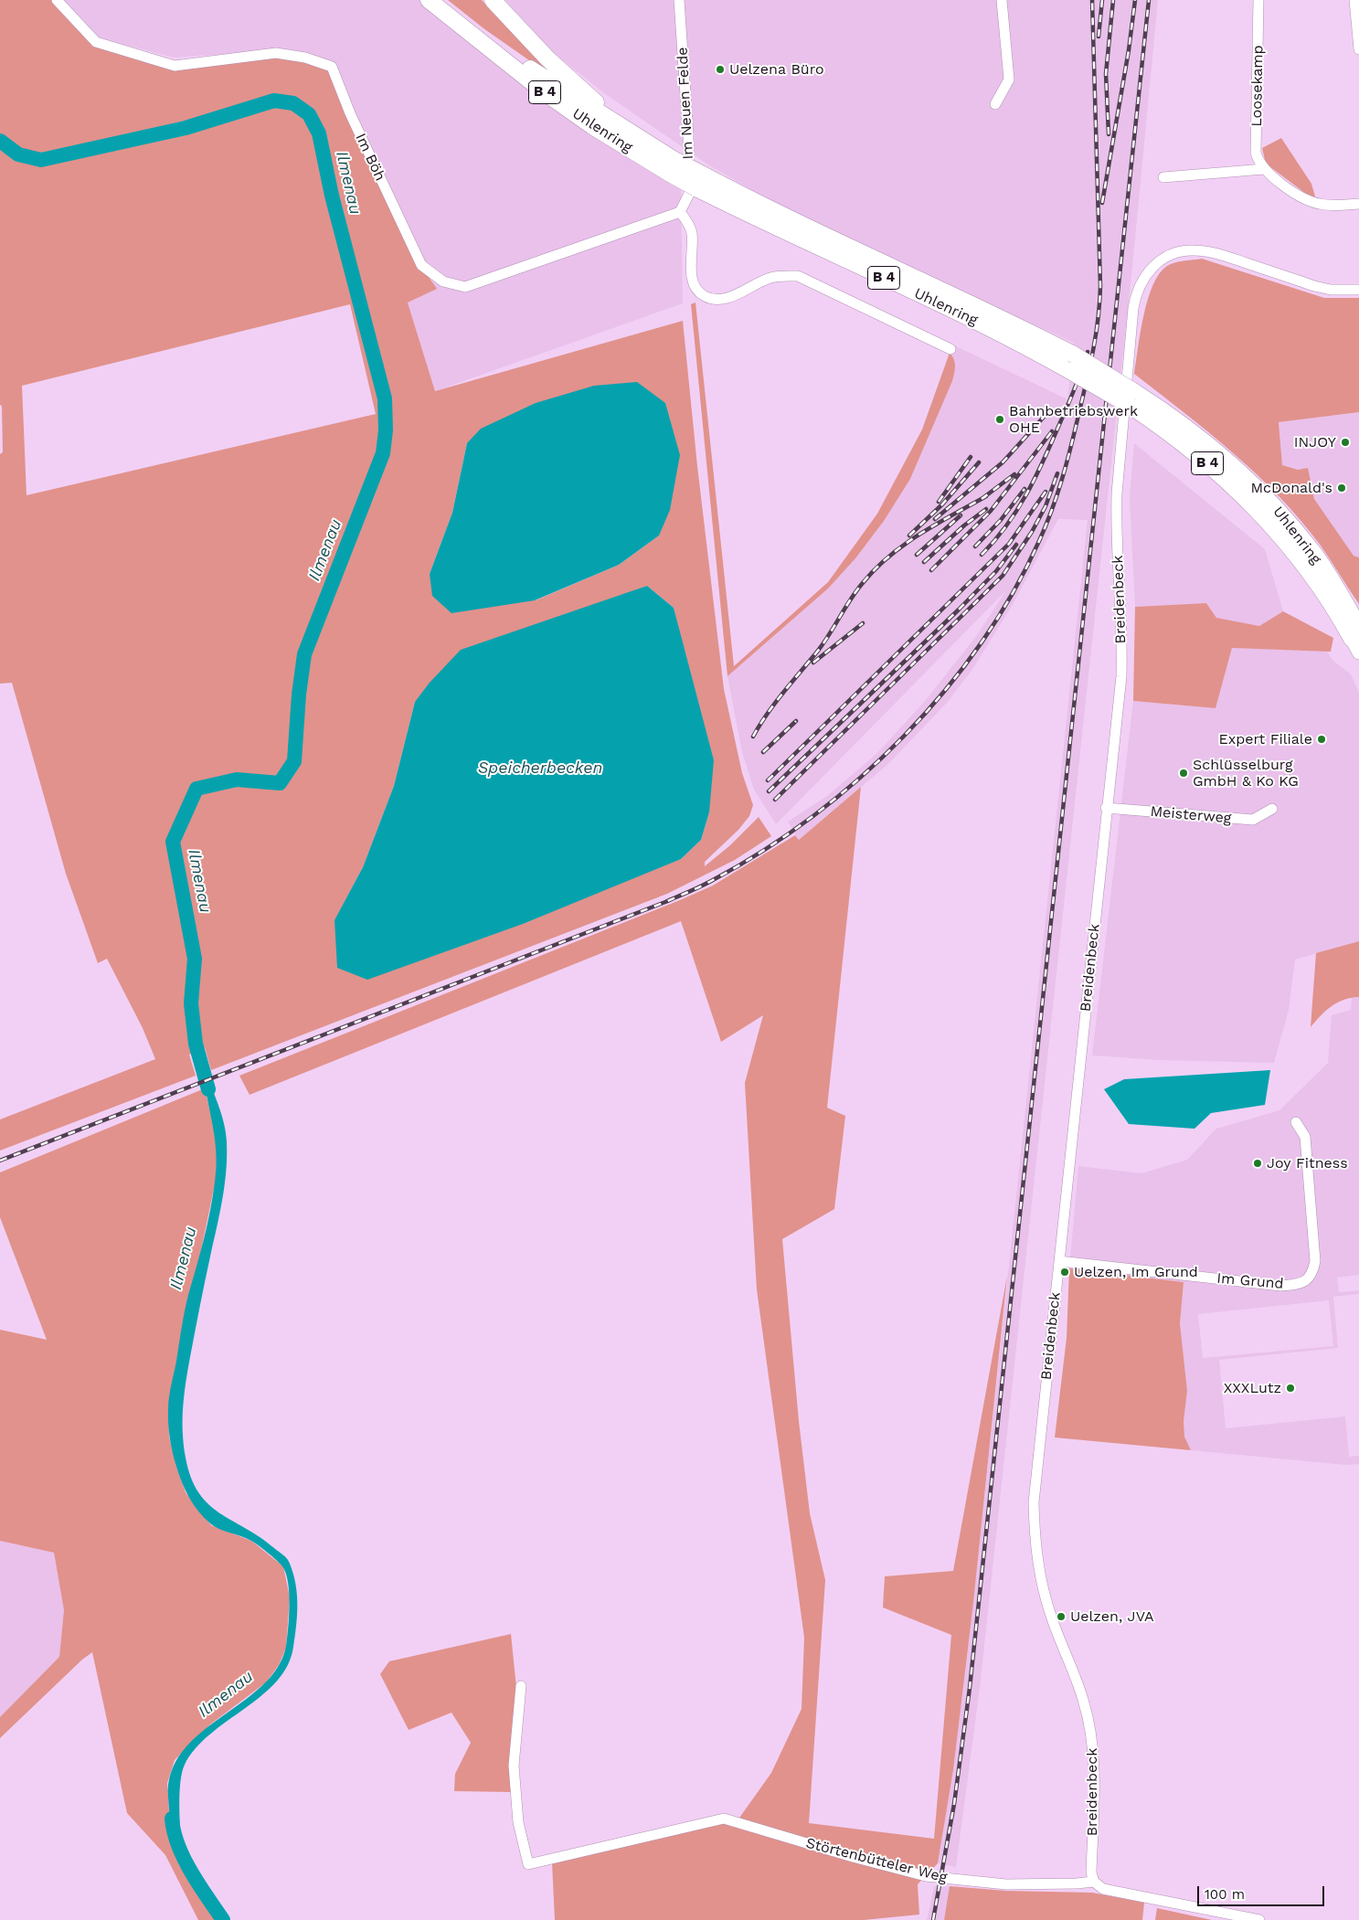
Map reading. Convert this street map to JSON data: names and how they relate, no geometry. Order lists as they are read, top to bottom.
{
  "streets": {
    "highway": ["B 4", "Uhlenring"],
    "street": [
      "Loosekamp",
      "Im Neuen Felde",
      "Im Böh",
      "Breidenbeck",
      "Meisterweg",
      "Im Grund",
      "Störtenbütteler Weg"
    ]
  },
  "crossings": [
    ["B 4", "Uhlenring"],
    ["Im Neuen Felde", "Im Böh"],
    ["Breidenbeck", "Meisterweg"],
    ["Breidenbeck", "Im Grund"],
    ["Breidenbeck", "Störtenbütteler Weg"]
  ],
  "water": ["Ilmenau", "Speicherbecken"],
  "places": [
    "Uelzena Büro",
    "Bahnbetriebswerk OHE",
    "INJOY",
    "McDonald's",
    "Expert Filiale",
    "Schlüsselburg GmbH & Ko KG",
    "Joy Fitness",
    "Uelzen, Im Grund",
    "XXXLutz",
    "Uelzen, JVA"
  ],
  "scale_bar": "100 m"
}
